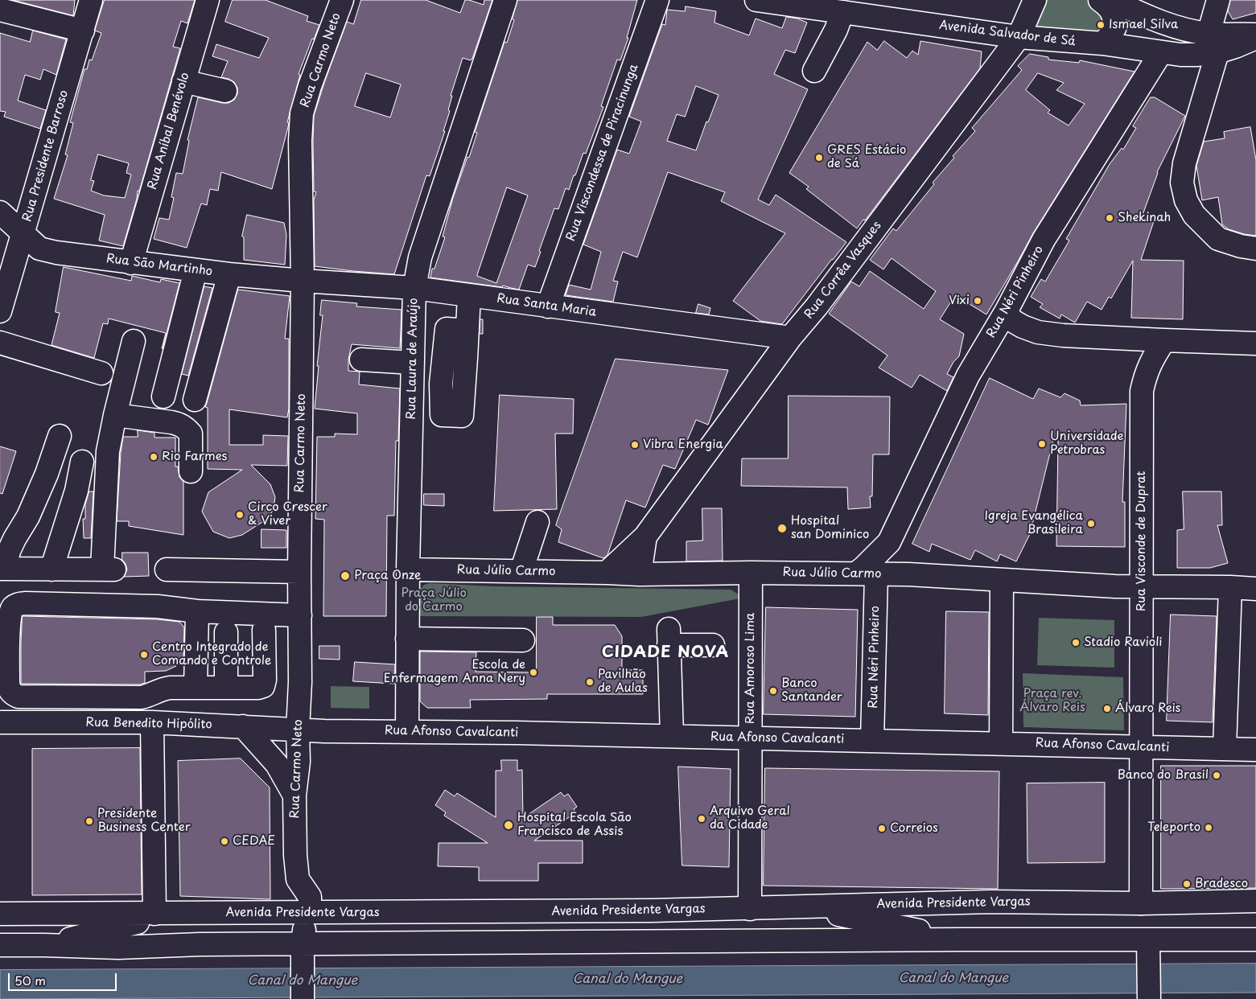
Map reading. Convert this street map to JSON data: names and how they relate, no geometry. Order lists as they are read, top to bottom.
{
  "streets": {
    "street": [
      "Avenida Salvador de Sá",
      "Rua Carmo Neto",
      "Rua Aníbal Benévolo",
      "Rua Viscondessa de Piracinunga",
      "Rua Presidente Barroso",
      "Rua São Martinho",
      "Rua Corrêa Vasques",
      "Rua Néri Pinheiro",
      "Rua Santa Maria",
      "Rua Laura de Araújo",
      "Rua Visconde de Duprat",
      "Rua Júlio Carmo",
      "Rua Amoroso Lima",
      "Rua Benedito Hipólito",
      "Rua Afonso Cavalcanti",
      "Avenida Presidente Vargas"
    ]
  },
  "crossings": [
    ["Avenida Salvador de Sá", "Rua Corrêa Vasques"],
    ["Avenida Salvador de Sá", "Rua Néri Pinheiro"],
    ["Rua Carmo Neto", "Rua São Martinho"],
    ["Rua Carmo Neto", "Rua Santa Maria"],
    ["Rua Carmo Neto", "Rua Benedito Hipólito"],
    ["Rua Carmo Neto", "Rua Afonso Cavalcanti"],
    ["Rua Carmo Neto", "Avenida Presidente Vargas"],
    ["Rua Aníbal Benévolo", "Rua São Martinho"],
    ["Rua Viscondessa de Piracinunga", "Rua Santa Maria"],
    ["Rua Presidente Barroso", "Rua São Martinho"],
    ["Rua São Martinho", "Rua Santa Maria"],
    ["Rua Corrêa Vasques", "Rua Santa Maria"],
    ["Rua Corrêa Vasques", "Rua Júlio Carmo"],
    ["Rua Néri Pinheiro", "Rua Júlio Carmo"],
    ["Rua Néri Pinheiro", "Rua Afonso Cavalcanti"],
    ["Rua Santa Maria", "Rua Laura de Araújo"],
    ["Rua Laura de Araújo", "Rua Júlio Carmo"],
    ["Rua Laura de Araújo", "Rua Afonso Cavalcanti"],
    ["Rua Visconde de Duprat", "Rua Júlio Carmo"],
    ["Rua Visconde de Duprat", "Rua Afonso Cavalcanti"],
    ["Rua Visconde de Duprat", "Avenida Presidente Vargas"],
    ["Rua Júlio Carmo", "Rua Amoroso Lima"],
    ["Rua Amoroso Lima", "Rua Afonso Cavalcanti"],
    ["Rua Amoroso Lima", "Avenida Presidente Vargas"],
    ["Rua Benedito Hipólito", "Rua Afonso Cavalcanti"]
  ],
  "districts": ["CIDADE NOVA"],
  "water": ["Canal do Mangue"],
  "parks": ["Praça Júlio do Carmo", "Praça rev. Álvaro Reis"],
  "places": [
    "Ismael Silva",
    "GRES Estácio de Sá",
    "Shekinah",
    "Vixi",
    "Universidade Petrobras",
    "Vibra Energia",
    "Rio Farmes",
    "Circo Crescer & Viver",
    "Igreja Evangélica Brasileira",
    "Hospital san Dominico",
    "Praça Onze",
    "Stadio Ravioli",
    "Centro Integrado de Comando e Controle",
    "Escola de Enfermagem Anna Nery",
    "Pavilhão de Aulas",
    "Banco Santander",
    "Álvaro Reis",
    "Banco do Brasil",
    "Arquivo Geral da Cidade",
    "Presidente Business Center",
    "Hospital Escola São Francisco de Assis",
    "Teleporto",
    "Correios",
    "CEDAE",
    "Bradesco"
  ],
  "scale_bar": "50 m"
}
